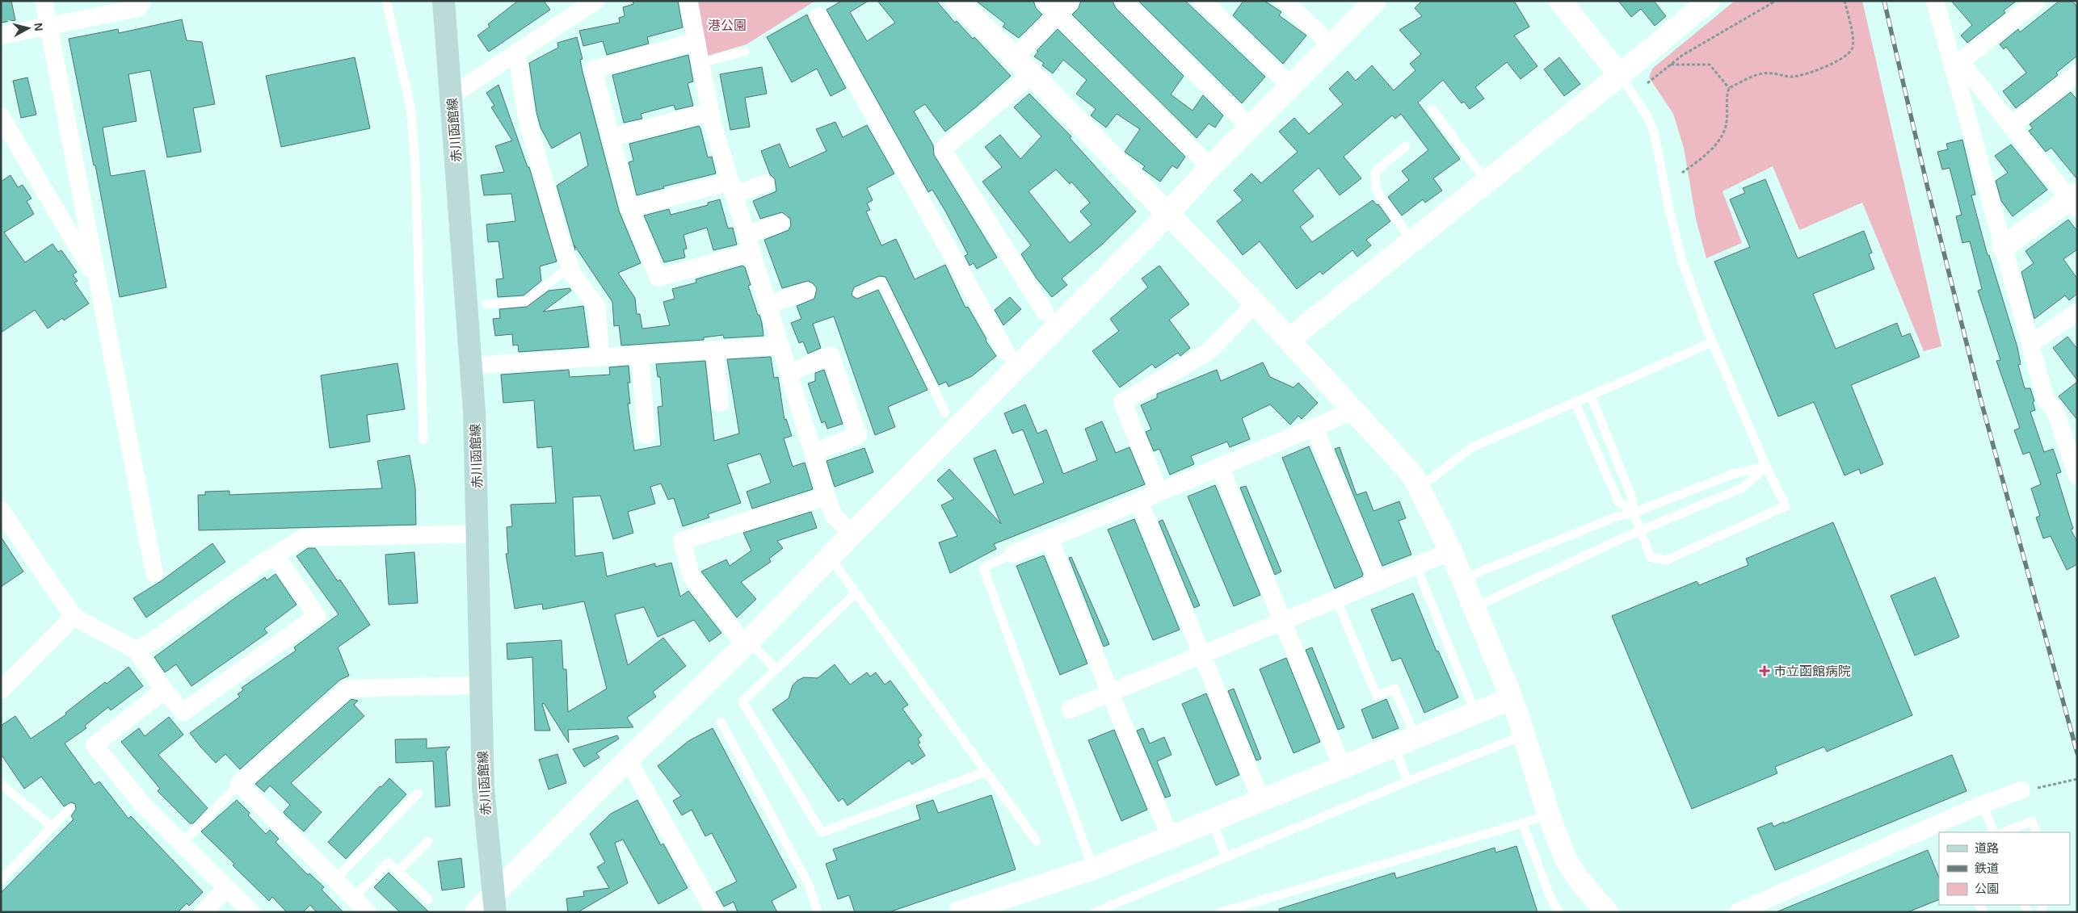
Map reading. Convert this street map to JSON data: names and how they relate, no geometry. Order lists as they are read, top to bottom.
{
  "streets": {
    "main road": ["赤川函館線"]
  },
  "parks": ["港公園"],
  "places": {
    "health": ["市立函館病院"]
  },
  "legend": ["道路", "鉄道", "公園"],
  "north": "right"
}
